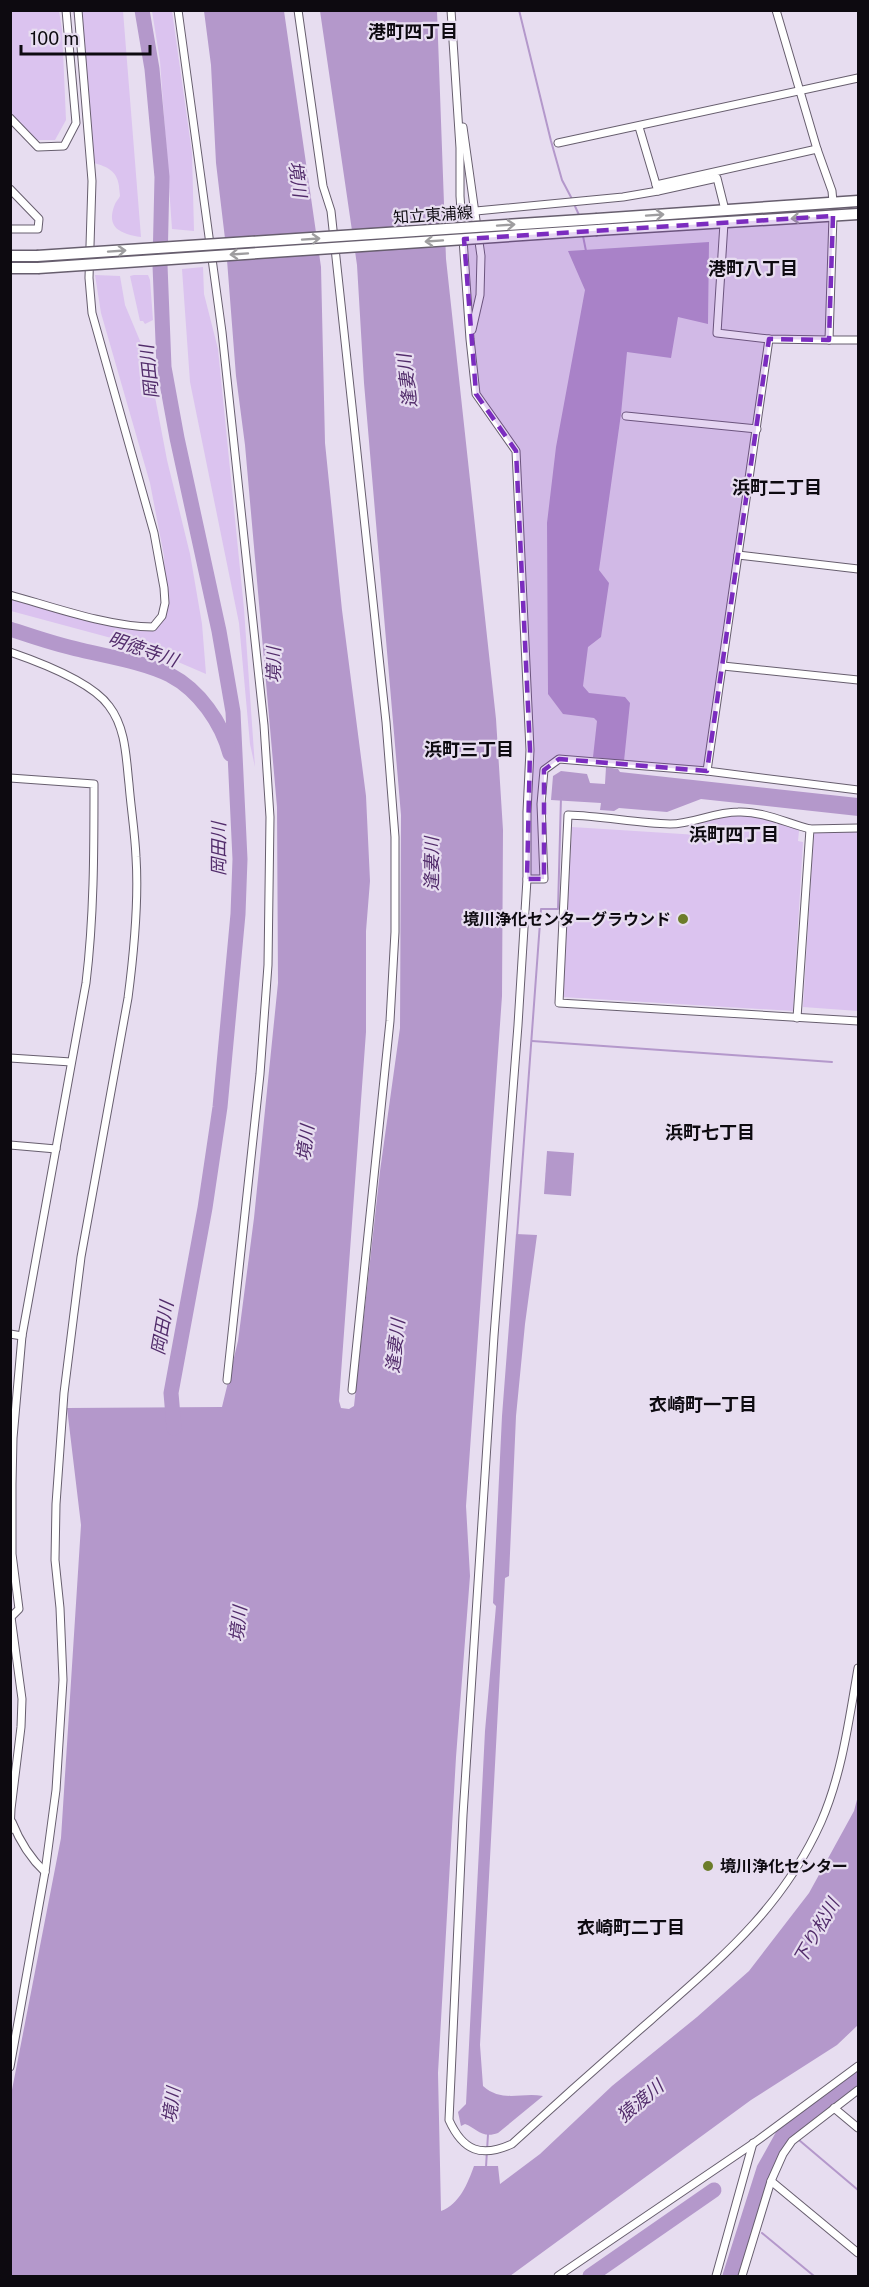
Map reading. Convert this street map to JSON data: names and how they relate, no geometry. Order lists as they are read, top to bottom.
{
  "streets": {
    "main road": ["知立東浦線"]
  },
  "districts": [
    "港町四丁目",
    "港町八丁目",
    "浜町二丁目",
    "浜町三丁目",
    "浜町四丁目",
    "浜町七丁目",
    "衣崎町一丁目",
    "衣崎町二丁目"
  ],
  "water": [
    "境川",
    "岡田川",
    "逢妻川",
    "明徳寺川",
    "下り松川",
    "猿渡川"
  ],
  "places": ["境川浄化センターグラウンド", "境川浄化センター"],
  "scale_bar": "100 m"
}
